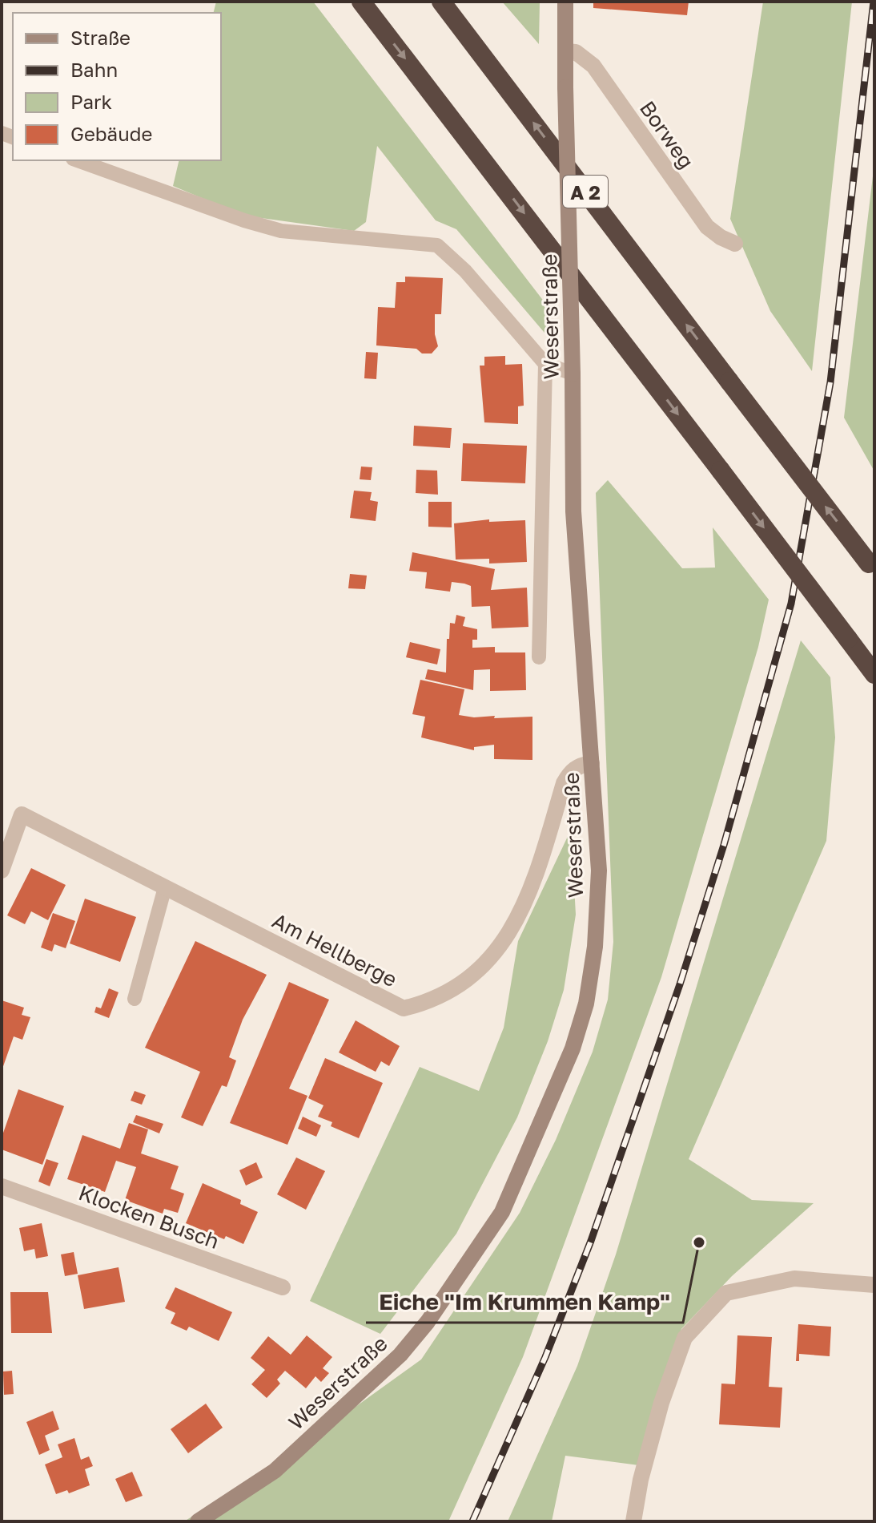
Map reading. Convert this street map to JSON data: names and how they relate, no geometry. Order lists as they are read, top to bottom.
{
  "streets": {
    "highway": ["A 2"],
    "street": [
      "Borweg",
      "Weserstraße",
      "Am Hellberge",
      "Klocken Busch"
    ]
  },
  "crossings": [
    ["Borweg", "Weserstraße"],
    ["Weserstraße", "Am Hellberge"]
  ],
  "places": ["Eiche \"Im Krummen Kamp\""],
  "legend": [
    "Straße",
    "Bahn",
    "Park",
    "Gebäude"
  ]
}
